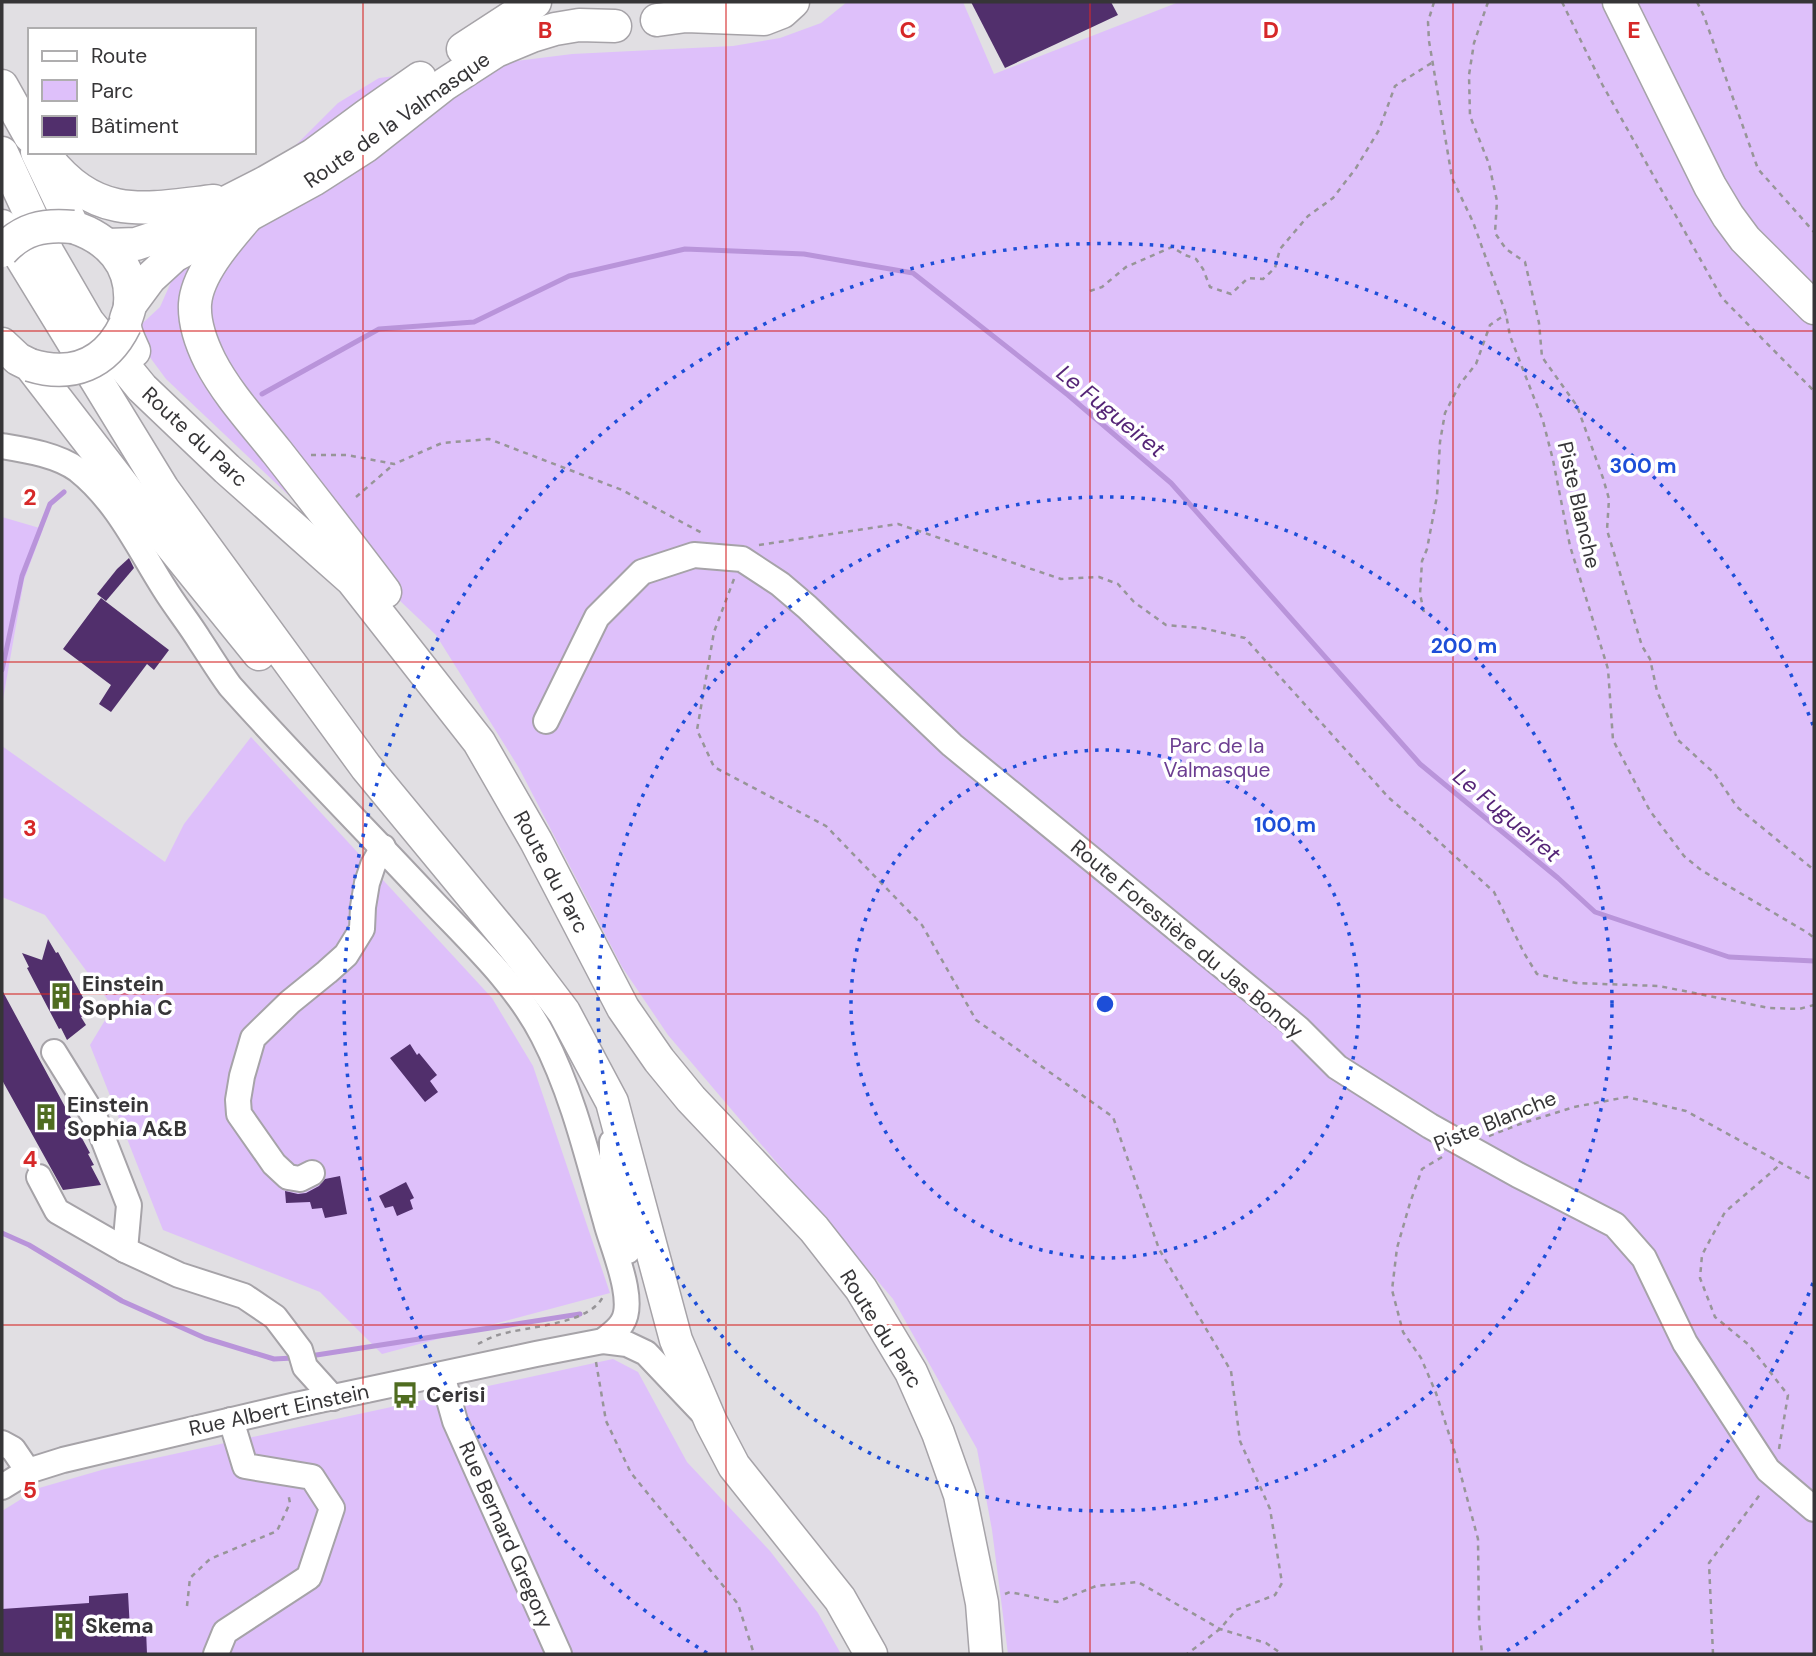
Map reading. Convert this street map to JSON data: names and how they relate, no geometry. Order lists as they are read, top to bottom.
{
  "streets": {
    "main road": ["Route de la Valmasque", "Route du Parc"],
    "street": ["Route Forestière du Jas Bondy", "Rue Albert Einstein", "Rue Bernard Gregory"],
    "path": ["Piste Blanche"]
  },
  "crossings": [
    ["Piste Blanche", "Route Forestière du Jas Bondy"],
    ["Rue Albert Einstein", "Rue Bernard Gregory"]
  ],
  "water": ["Le Fugueiret"],
  "parks": ["Parc de la Valmasque"],
  "places": {
    "building": ["Einstein Sophia C", "Einstein Sophia A&B", "Skema"],
    "bus stop": ["Cerisi"]
  },
  "legend": ["Route", "Parc", "Bâtiment"],
  "grid": {
    "columns": [
      "B",
      "C",
      "D",
      "E"
    ],
    "rows": [
      "2",
      "3",
      "4",
      "5"
    ]
  },
  "rings": ["300 m", "200 m", "100 m"]
}
